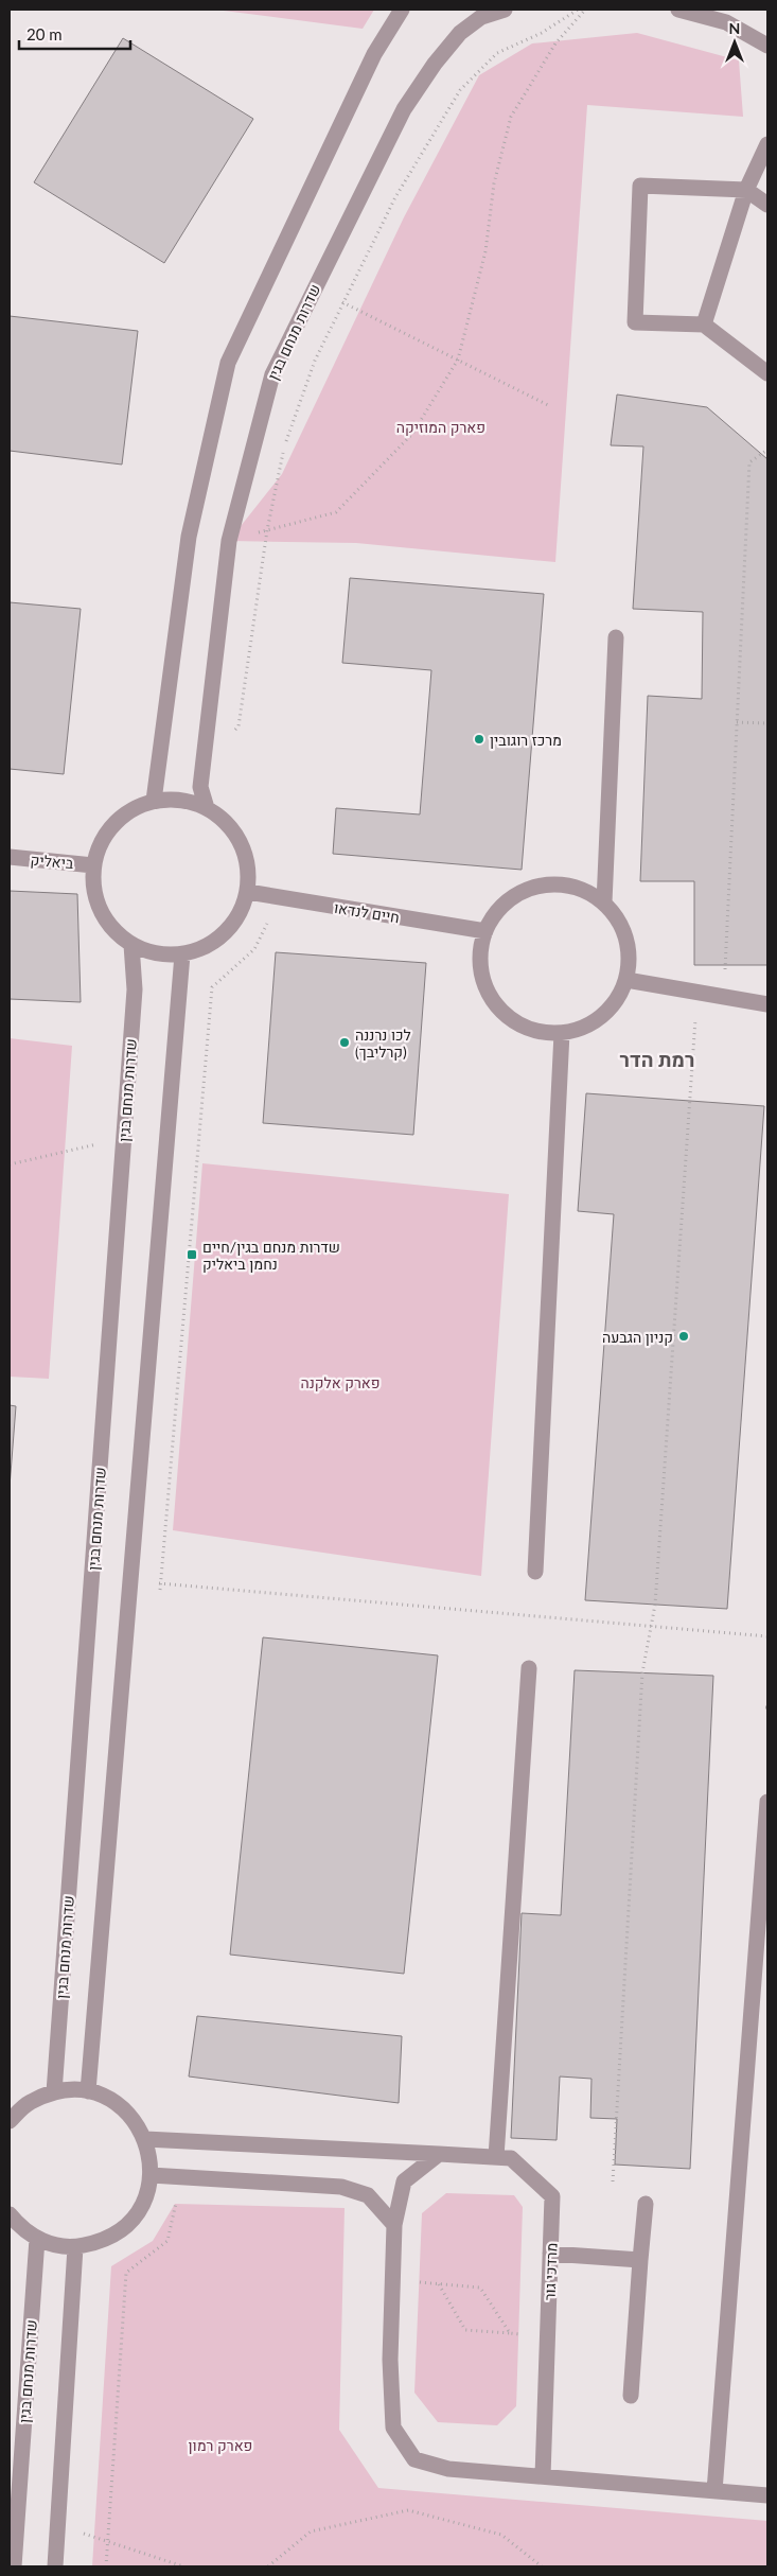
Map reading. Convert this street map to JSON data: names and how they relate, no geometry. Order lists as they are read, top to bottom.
{
  "streets": {
    "street": [
      "שדרות מנחם בגין",
      "ביאליק",
      "חיים לנדאו",
      "מרדכי גור"
    ]
  },
  "crossings": [
    ["שדרות מנחם בגין", "ביאליק"],
    ["שדרות מנחם בגין", "חיים לנדאו"],
    ["ביאליק", "חיים לנדאו"]
  ],
  "districts": ["רמת הדר"],
  "parks": ["פארק המוזיקה", "פארק אלקנה", "פארק רמון"],
  "places": {
    "other": ["מרכז רוגובין", "לכו נרננה (קרליבך)", "קניון הגבעה"],
    "transit": ["שדרות מנחם בגין/חיים נחמן ביאליק"]
  },
  "scale_bar": "20 m",
  "north": "top"
}
